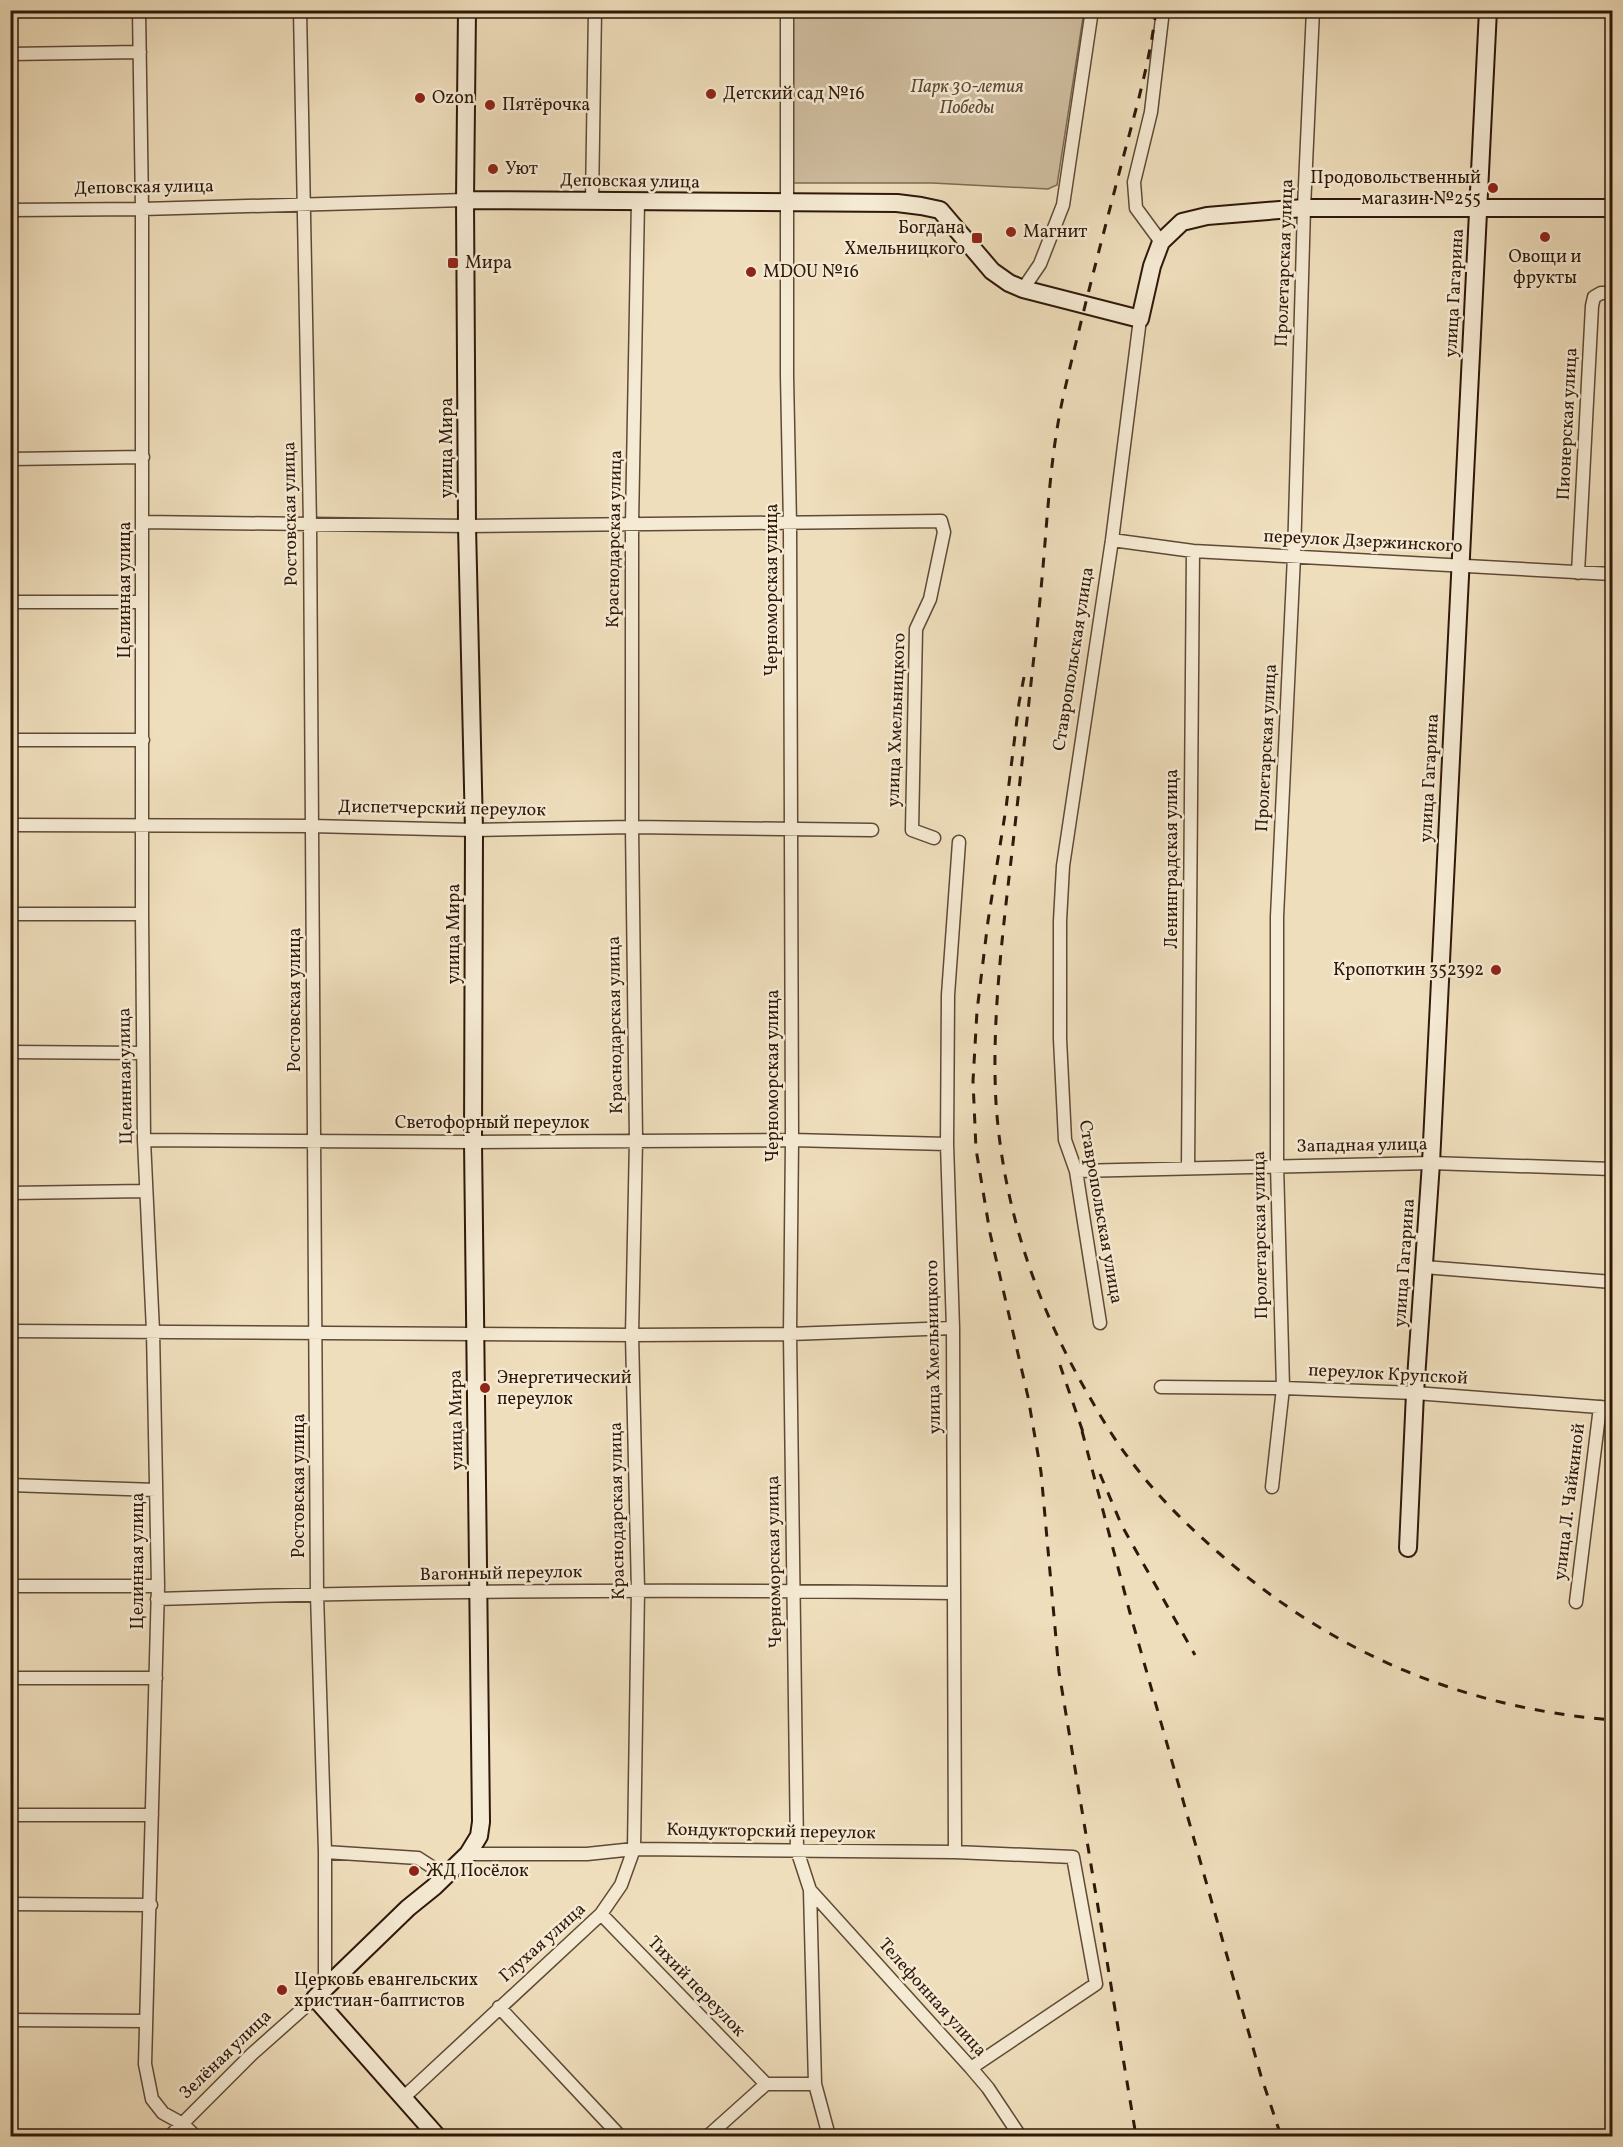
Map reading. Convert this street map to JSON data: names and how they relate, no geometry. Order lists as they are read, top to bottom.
{
  "streets": {
    "street": [
      "Деповская улица",
      "Пролетарская улица",
      "улица Гагарина",
      "Пионерская улица",
      "улица Мира",
      "Ростовская улица",
      "Краснодарская улица",
      "переулок Дзержинского",
      "Целинная улица",
      "Черноморская улица",
      "Ставропольская улица",
      "улица Хмельницкого",
      "Диспетчерский переулок",
      "Ленинградская улица",
      "Светофорный переулок",
      "Западная улица",
      "переулок Крупской",
      "улица Л. Чайкиной",
      "Вагонный переулок",
      "Кондукторский переулок",
      "Глухая улица",
      "Тихий переулок",
      "Телефонная улица",
      "Зелёная улица"
    ]
  },
  "crossings": [
    ["Деповская улица", "улица Мира"],
    ["Деповская улица", "Ростовская улица"],
    ["Деповская улица", "Краснодарская улица"],
    ["Деповская улица", "Целинная улица"],
    ["Деповская улица", "Черноморская улица"],
    ["Деповская улица", "Ставропольская улица"],
    ["Пролетарская улица", "переулок Дзержинского"],
    ["Пролетарская улица", "Западная улица"],
    ["Пролетарская улица", "переулок Крупской"],
    ["улица Гагарина", "переулок Дзержинского"],
    ["улица Гагарина", "Западная улица"],
    ["улица Гагарина", "переулок Крупской"],
    ["Пионерская улица", "переулок Дзержинского"],
    ["улица Мира", "Диспетчерский переулок"],
    ["улица Мира", "Светофорный переулок"],
    ["улица Мира", "Вагонный переулок"],
    ["улица Мира", "Кондукторский переулок"],
    ["улица Мира", "Зелёная улица"],
    ["Ростовская улица", "Диспетчерский переулок"],
    ["Ростовская улица", "Светофорный переулок"],
    ["Ростовская улица", "Вагонный переулок"],
    ["Ростовская улица", "Зелёная улица"],
    ["Краснодарская улица", "Диспетчерский переулок"],
    ["Краснодарская улица", "Светофорный переулок"],
    ["Краснодарская улица", "Вагонный переулок"],
    ["Краснодарская улица", "Кондукторский переулок"],
    ["Краснодарская улица", "Глухая улица"],
    ["переулок Дзержинского", "Ставропольская улица"],
    ["переулок Дзержинского", "Ленинградская улица"],
    ["Целинная улица", "Диспетчерский переулок"],
    ["Целинная улица", "Светофорный переулок"],
    ["Целинная улица", "Вагонный переулок"],
    ["Целинная улица", "Зелёная улица"],
    ["Черноморская улица", "улица Хмельницкого"],
    ["Черноморская улица", "Диспетчерский переулок"],
    ["Черноморская улица", "Светофорный переулок"],
    ["Черноморская улица", "Вагонный переулок"],
    ["Черноморская улица", "Кондукторский переулок"],
    ["Черноморская улица", "Телефонная улица"],
    ["Ставропольская улица", "Западная улица"],
    ["улица Хмельницкого", "Светофорный переулок"],
    ["улица Хмельницкого", "Вагонный переулок"],
    ["улица Хмельницкого", "Кондукторский переулок"],
    ["Ленинградская улица", "Западная улица"],
    ["переулок Крупской", "улица Л. Чайкиной"],
    ["Кондукторский переулок", "Глухая улица"],
    ["Кондукторский переулок", "Телефонная улица"],
    ["Кондукторский переулок", "Зелёная улица"],
    ["Глухая улица", "Тихий переулок"]
  ],
  "parks": ["Парк 30-летия Победы"],
  "places": {
    "other": [
      "Детский сад №16",
      "Ozon",
      "Пятёрочка",
      "Уют",
      "Продовольственный магазин №255",
      "Магнит",
      "Овощи и фрукты",
      "MDOU №16",
      "Кропоткин 352392",
      "Энергетический переулок",
      "ЖД Посёлок",
      "Церковь евангельских христиан-баптистов"
    ],
    "transit": ["Богдана Хмельницкого", "Мира"]
  }
}
